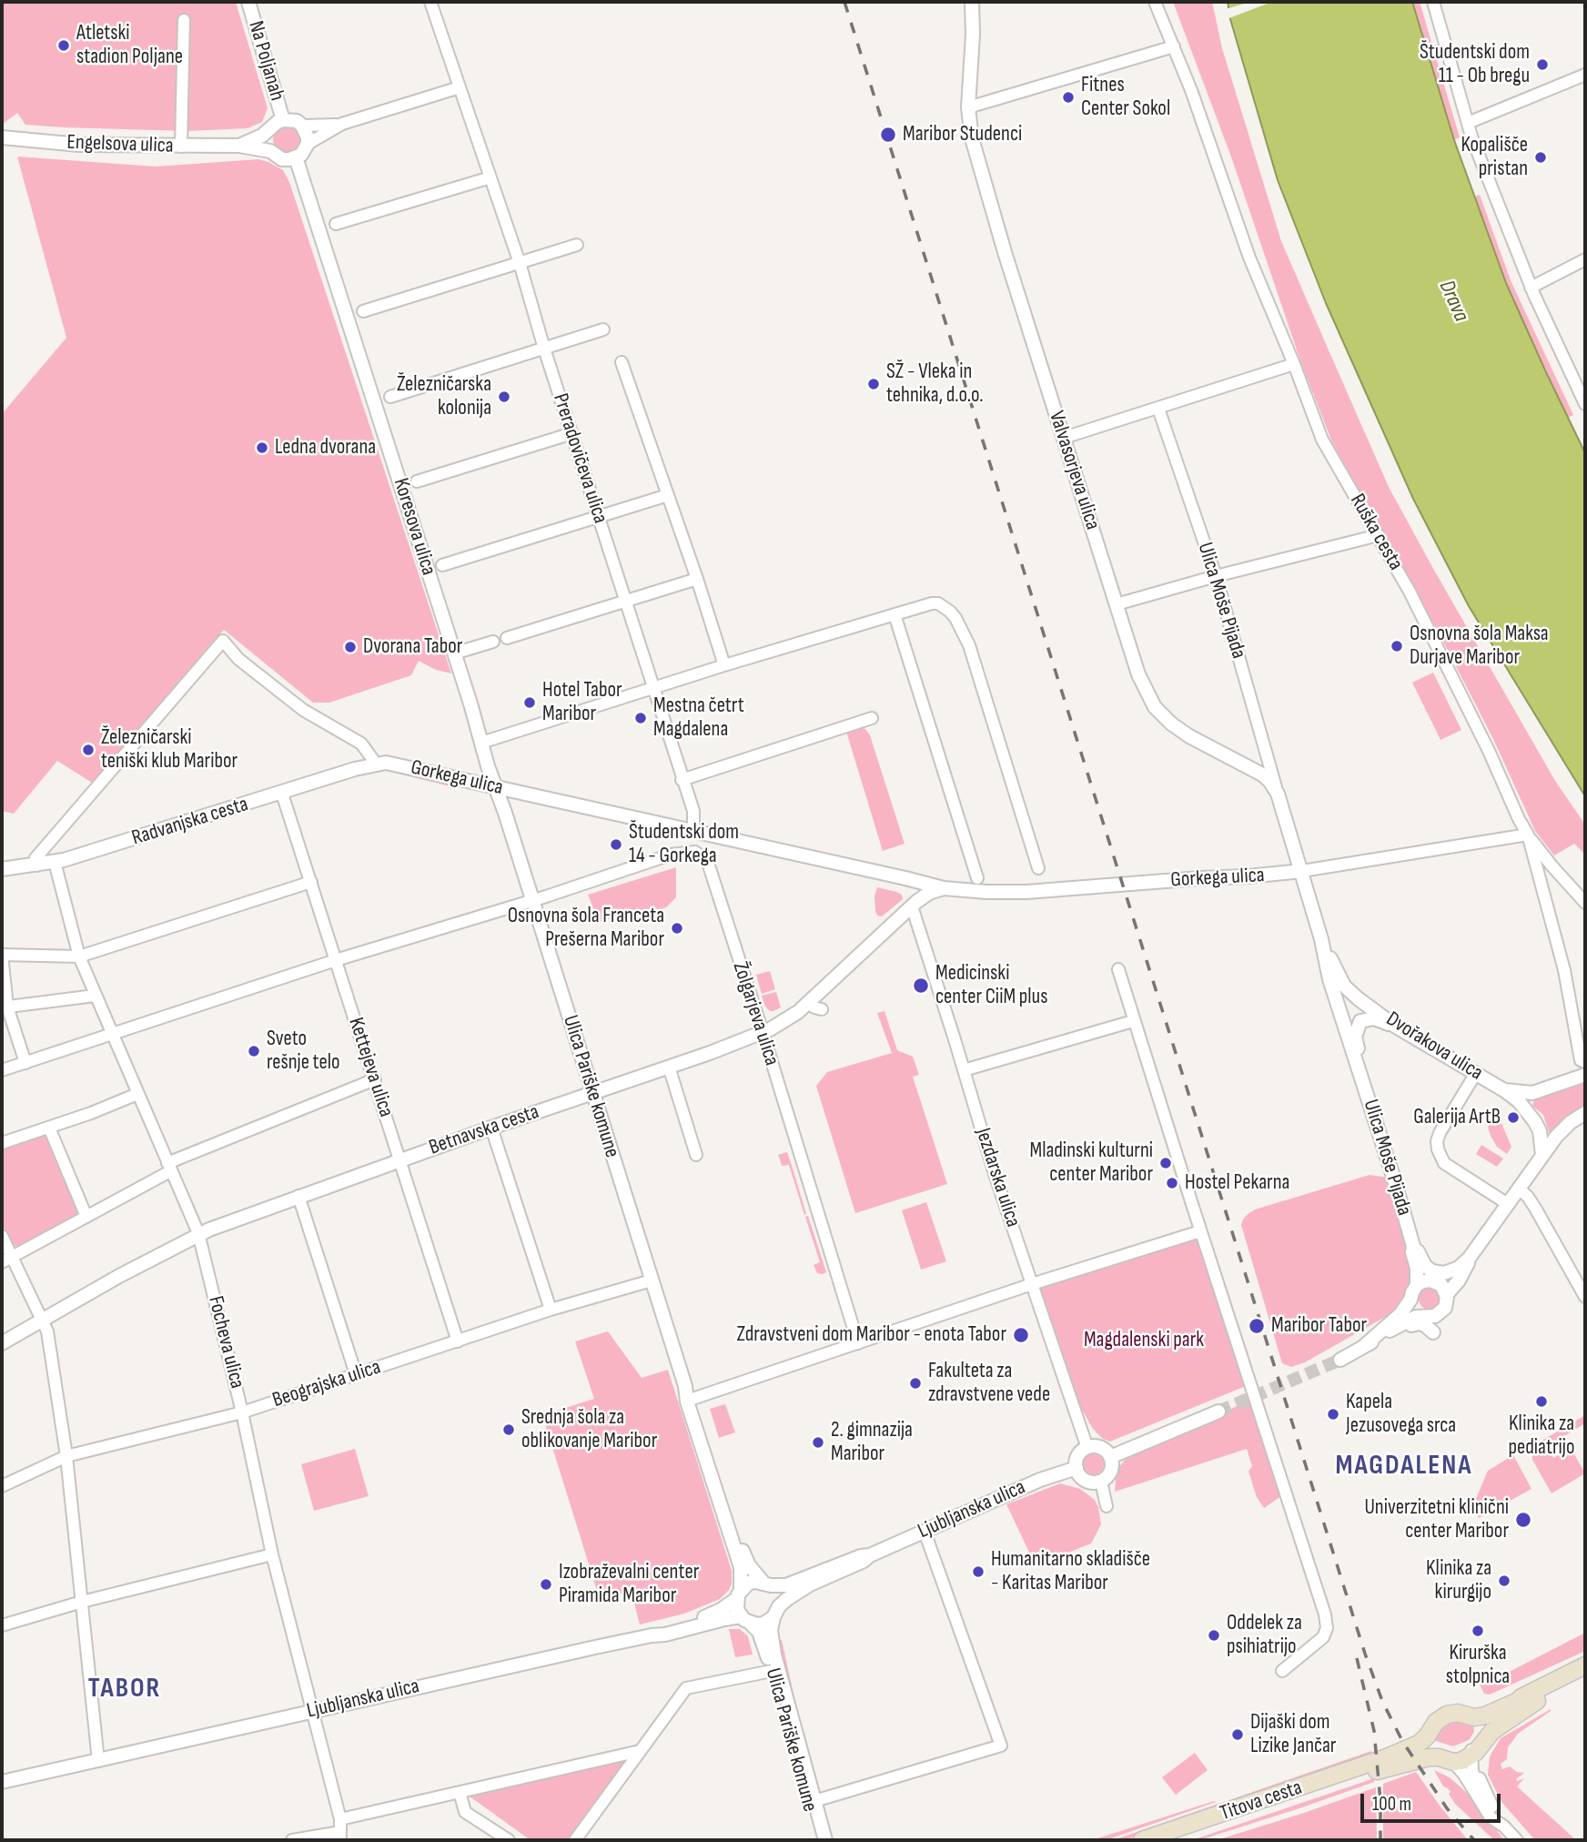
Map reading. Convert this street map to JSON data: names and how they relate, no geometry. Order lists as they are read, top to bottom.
{
  "streets": {
    "main road": ["Titova cesta"],
    "street": [
      "Na Poljanah",
      "Engelsova ulica",
      "Preradovičeva ulica",
      "Valvasorjeva ulica",
      "Koresova ulica",
      "Ruška cesta",
      "Ulica Moše Pijada",
      "Gorkega ulica",
      "Radvanjska cesta",
      "Žolgarjeva ulica",
      "Dvořakova ulica",
      "Kettejeva ulica",
      "Ulica Pariške komune",
      "Betnavska cesta",
      "Jezdarska ulica",
      "Focheva ulica",
      "Beograjska ulica",
      "Ljubljanska ulica"
    ]
  },
  "crossings": [
    ["Na Poljanah", "Koresova ulica"],
    ["Preradovičeva ulica", "Gorkega ulica"],
    ["Valvasorjeva ulica", "Ulica Moše Pijada"],
    ["Valvasorjeva ulica", "Gorkega ulica"],
    ["Koresova ulica", "Gorkega ulica"],
    ["Koresova ulica", "Ulica Pariške komune"],
    ["Ruška cesta", "Gorkega ulica"],
    ["Gorkega ulica", "Radvanjska cesta"],
    ["Gorkega ulica", "Ulica Pariške komune"],
    ["Gorkega ulica", "Betnavska cesta"],
    ["Radvanjska cesta", "Kettejeva ulica"],
    ["Radvanjska cesta", "Focheva ulica"],
    ["Žolgarjeva ulica", "Kettejeva ulica"],
    ["Žolgarjeva ulica", "Ulica Pariške komune"],
    ["Žolgarjeva ulica", "Betnavska cesta"],
    ["Žolgarjeva ulica", "Focheva ulica"],
    ["Kettejeva ulica", "Betnavska cesta"],
    ["Kettejeva ulica", "Beograjska ulica"],
    ["Ulica Pariške komune", "Betnavska cesta"],
    ["Ulica Pariške komune", "Beograjska ulica"],
    ["Ulica Pariške komune", "Ljubljanska ulica"],
    ["Betnavska cesta", "Jezdarska ulica"],
    ["Betnavska cesta", "Focheva ulica"],
    ["Jezdarska ulica", "Ljubljanska ulica"],
    ["Focheva ulica", "Beograjska ulica"],
    ["Focheva ulica", "Ljubljanska ulica"]
  ],
  "districts": ["MAGDALENA", "TABOR"],
  "water": ["Drava"],
  "parks": ["Magdalenski park"],
  "places": [
    "Atletski stadion Poljane",
    "Študentski dom 11 - Ob bregu",
    "Fitnes Center Sokol",
    "Maribor Studenci",
    "Kopališče pristan",
    "SŽ - Vleka in tehnika, d.o.o.",
    "Železničarska kolonija",
    "Ledna dvorana",
    "Osnovna šola Maksa Durjave Maribor",
    "Dvorana Tabor",
    "Hotel Tabor Maribor",
    "Mestna četrt Magdalena",
    "Železničarski teniški klub Maribor",
    "Študentski dom 14 - Gorkega",
    "Osnovna šola Franceta Prešerna Maribor",
    "Medicinski center CiiM plus",
    "Sveto rešnje telo",
    "Galerija ArtB",
    "Mladinski kulturni center Maribor",
    "Hostel Pekarna",
    "Maribor Tabor",
    "Zdravstveni dom Maribor - enota Tabor",
    "Fakulteta za zdravstvene vede",
    "Klinika za pediatrijo",
    "Kapela Jezusovega srca",
    "Srednja šola za oblikovanje Maribor",
    "2. gimnazija Maribor",
    "Univerzitetni klinični center Maribor",
    "Humanitarno skladišče - Karitas Maribor",
    "Klinika za kirurgijo",
    "Izobraževalni center Piramida Maribor",
    "Kirurška stolpnica",
    "Oddelek za psihiatrijo",
    "Dijaški dom Lizike Jančar"
  ],
  "scale_bar": "100 m"
}
